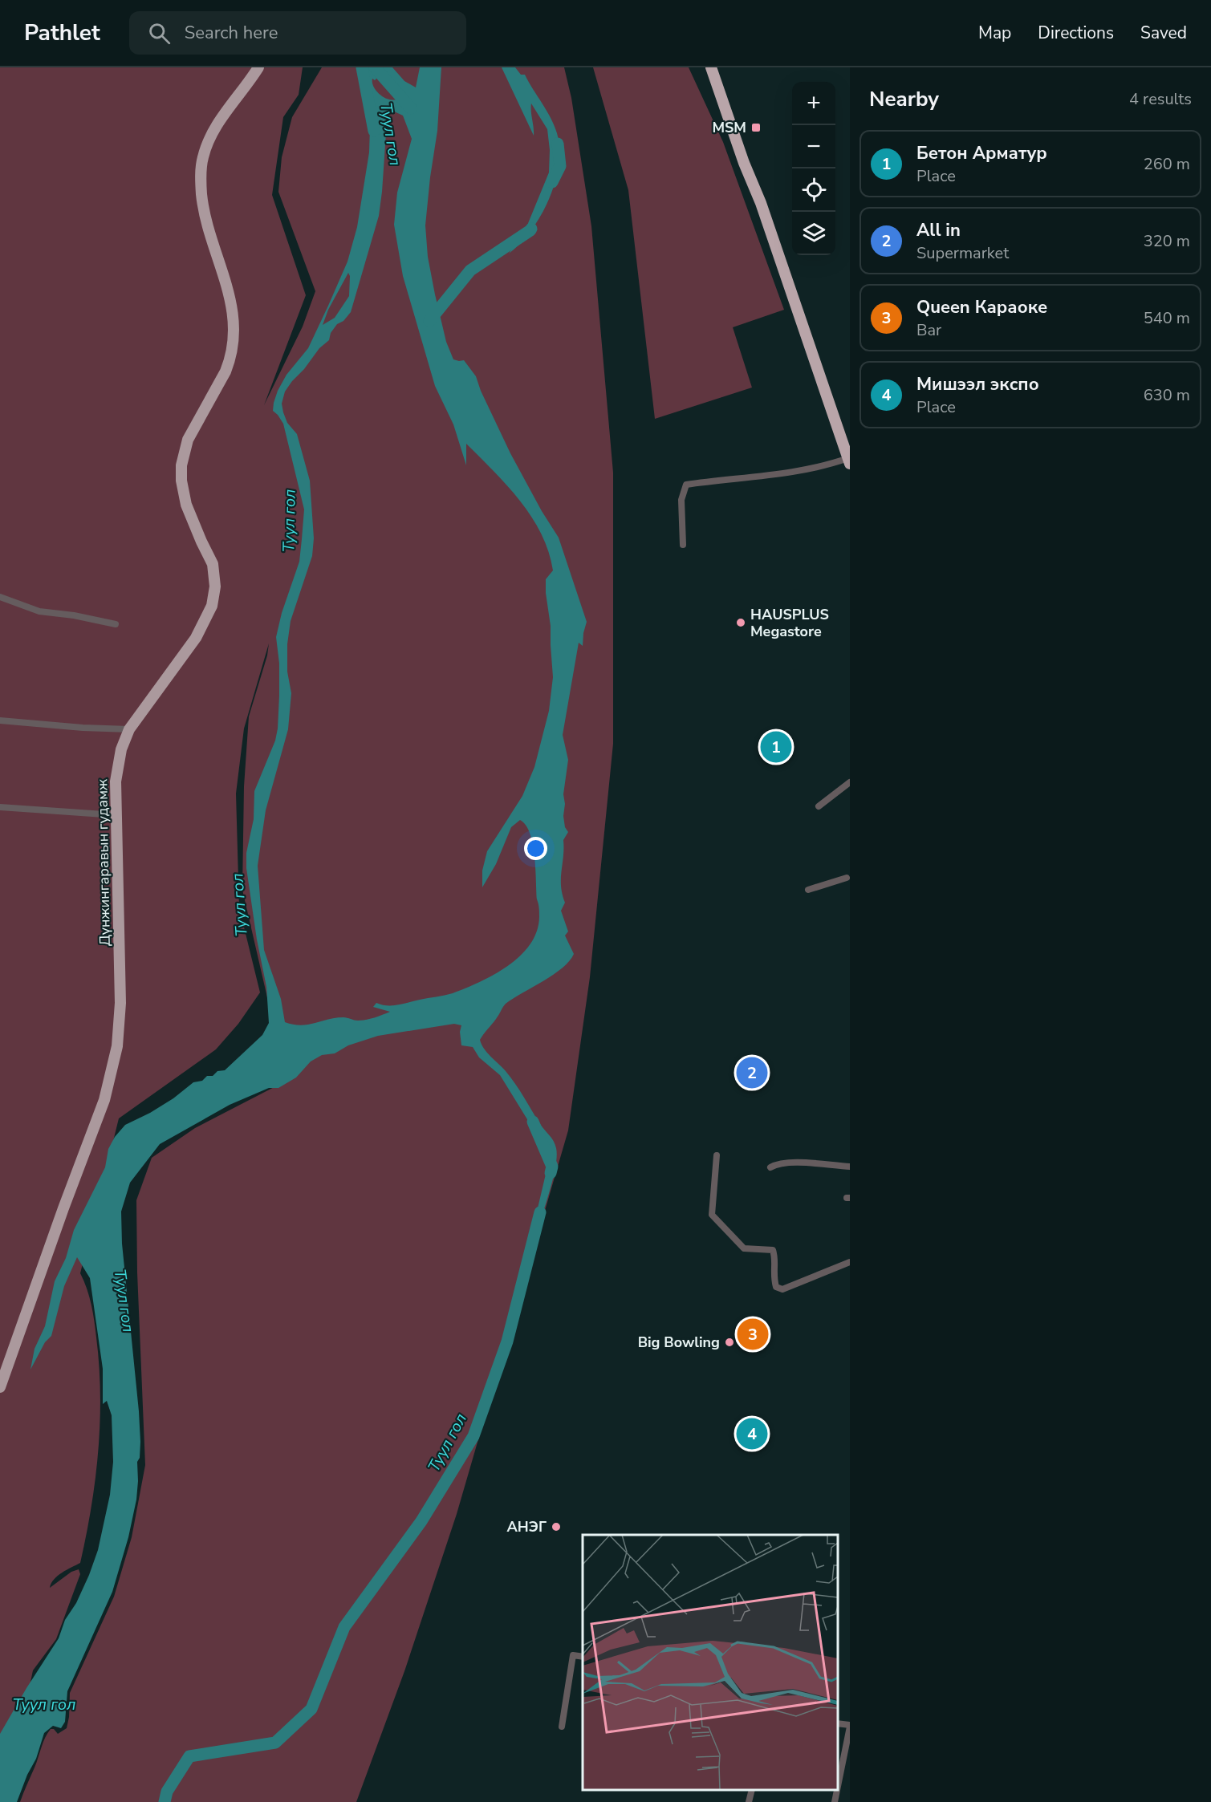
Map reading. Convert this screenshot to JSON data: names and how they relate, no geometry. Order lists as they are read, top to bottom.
{
  "streets": {
    "main road": ["Дүнжингаравын гудамж"]
  },
  "water": ["Туул гол"],
  "places": {
    "transit": ["MSM"],
    "other": ["HAUSPLUS Megastore", "Big Bowling", "АНЭГ"]
  },
  "page": {
    "header": "Pathlet",
    "search": "Search here",
    "nav": ["Map", "Directions", "Saved"],
    "heading": ["Nearby", "4 results"],
    "map_buttons": ["+", "−"],
    "list": [
      {
        "mark": "1",
        "name": "Бетон Арматур",
        "note": "Place",
        "value": "260 m"
      },
      {
        "mark": "2",
        "name": "All in",
        "note": "Supermarket",
        "value": "320 m"
      },
      {
        "mark": "3",
        "name": "Queen Караоке",
        "note": "Bar",
        "value": "540 m"
      },
      {
        "mark": "4",
        "name": "Мишээл экспо",
        "note": "Place",
        "value": "630 m"
      }
    ],
    "pins": [
      "1",
      "2",
      "3",
      "4"
    ]
  }
}
